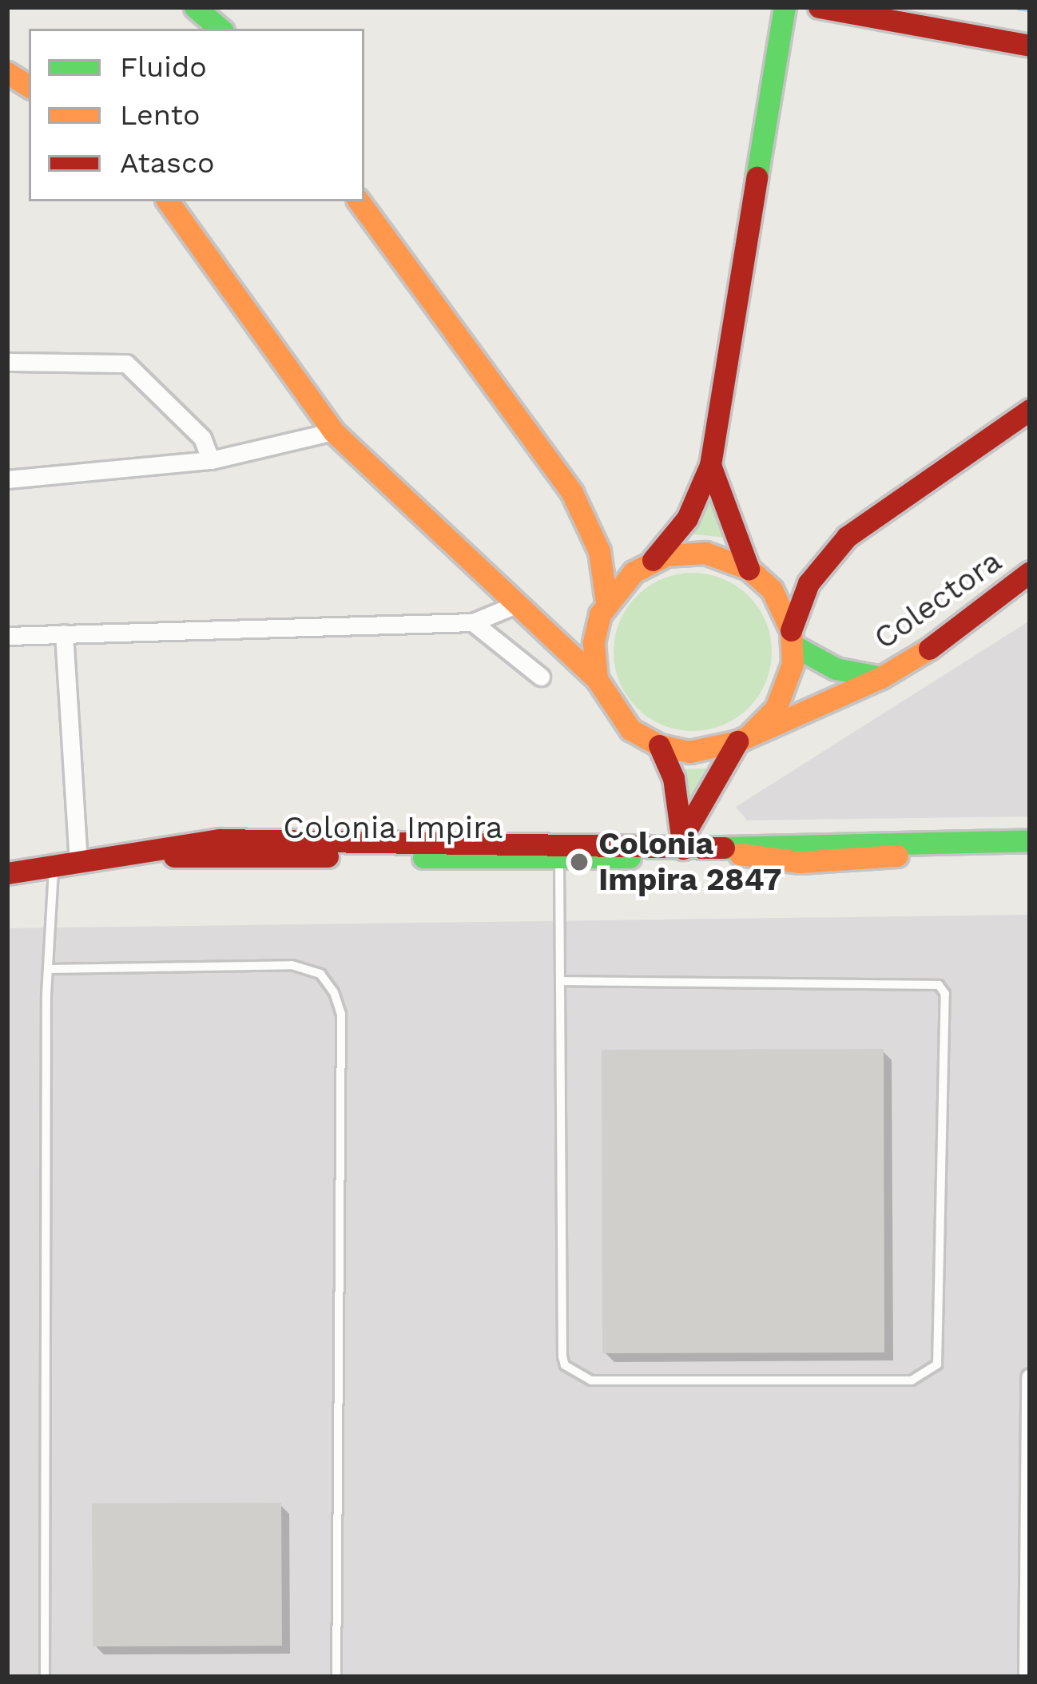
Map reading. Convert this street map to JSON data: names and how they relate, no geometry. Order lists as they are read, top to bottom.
{
  "streets": {
    "main road": ["Colectora", "Colonia Impira"]
  },
  "places": ["Colonia Impira 2847"],
  "legend": ["Fluido", "Lento", "Atasco"]
}
